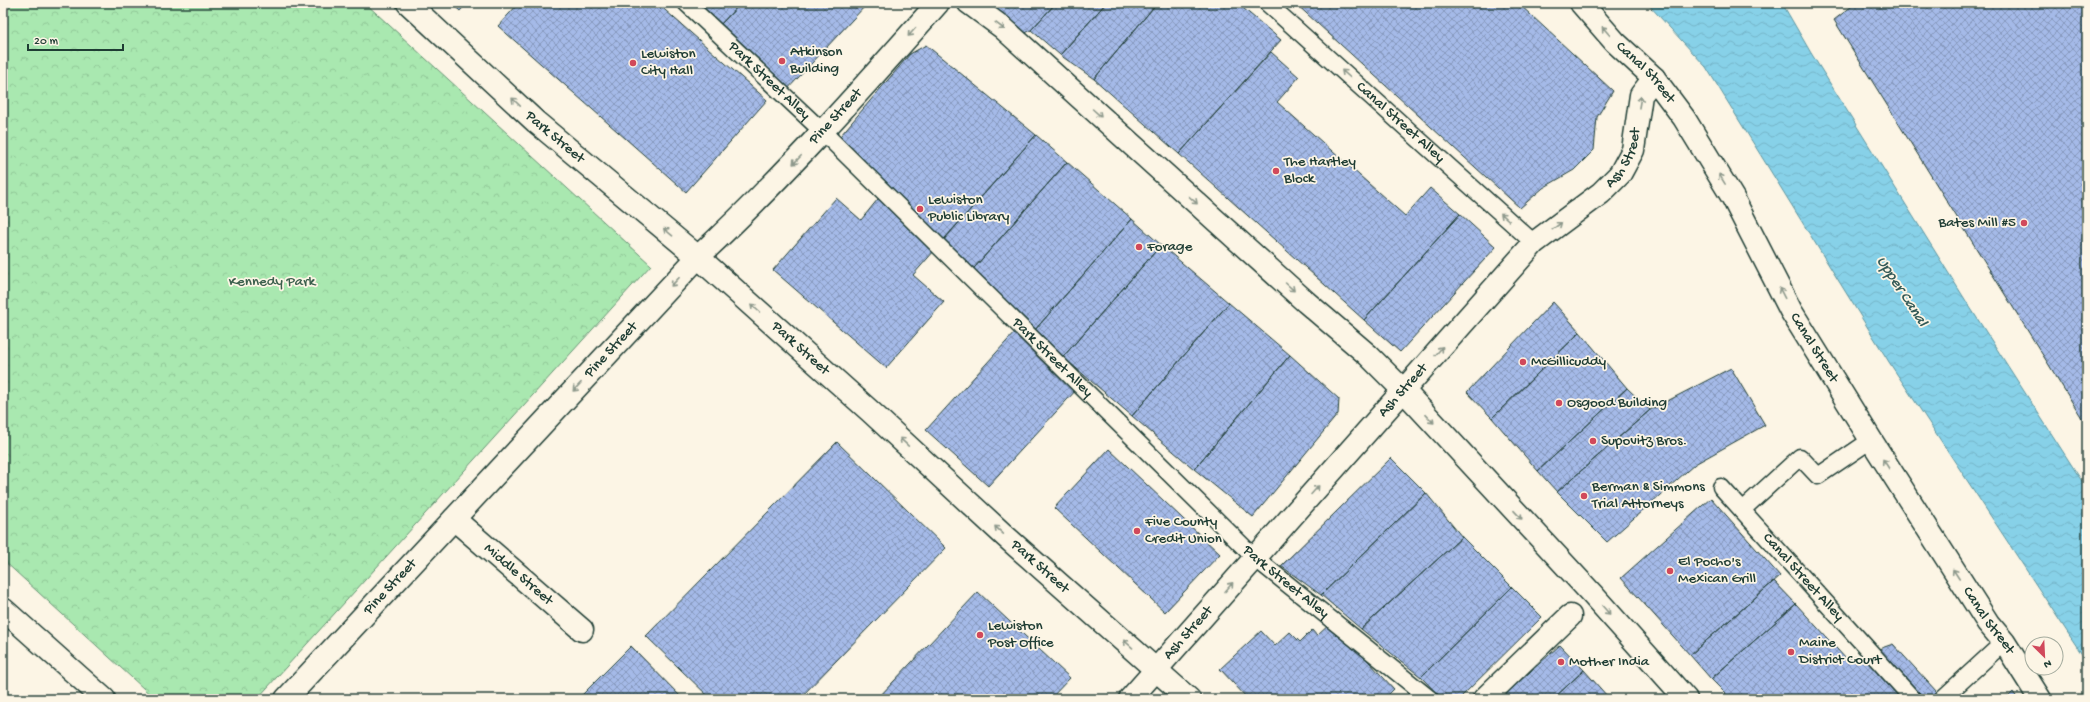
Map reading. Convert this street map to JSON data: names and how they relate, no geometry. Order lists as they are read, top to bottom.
{
  "streets": {
    "main road": [
      "Canal Street",
      "Pine Street",
      "Park Street",
      "Ash Street",
      "Middle Street"
    ],
    "lane": ["Park Street Alley", "Canal Street Alley"]
  },
  "crossings": [
    ["Canal Street", "Ash Street"],
    ["Park Street Alley", "Pine Street"],
    ["Park Street Alley", "Ash Street"],
    ["Pine Street", "Park Street"],
    ["Pine Street", "Middle Street"],
    ["Canal Street Alley", "Ash Street"],
    ["Park Street", "Ash Street"]
  ],
  "one_way": [
    "Canal Street",
    "Pine Street",
    "Canal Street Alley",
    "Park Street",
    "Ash Street"
  ],
  "water": ["Upper Canal"],
  "parks": ["Kennedy Park"],
  "places": [
    "Atkinson Building",
    "Lewiston City Hall",
    "The Hartley Block",
    "Lewiston Public Library",
    "Bates Mill #5",
    "Forage",
    "McGillicuddy",
    "Osgood Building",
    "Supovitz Bros.",
    "Berman & Simmons Trial Attorneys",
    "Five County Credit Union",
    "El Pocho's Mexican Grill",
    "Lewiston Post Office",
    "Maine District Court",
    "Mother India"
  ],
  "scale_bar": "20 m",
  "north": "bottom right"
}
